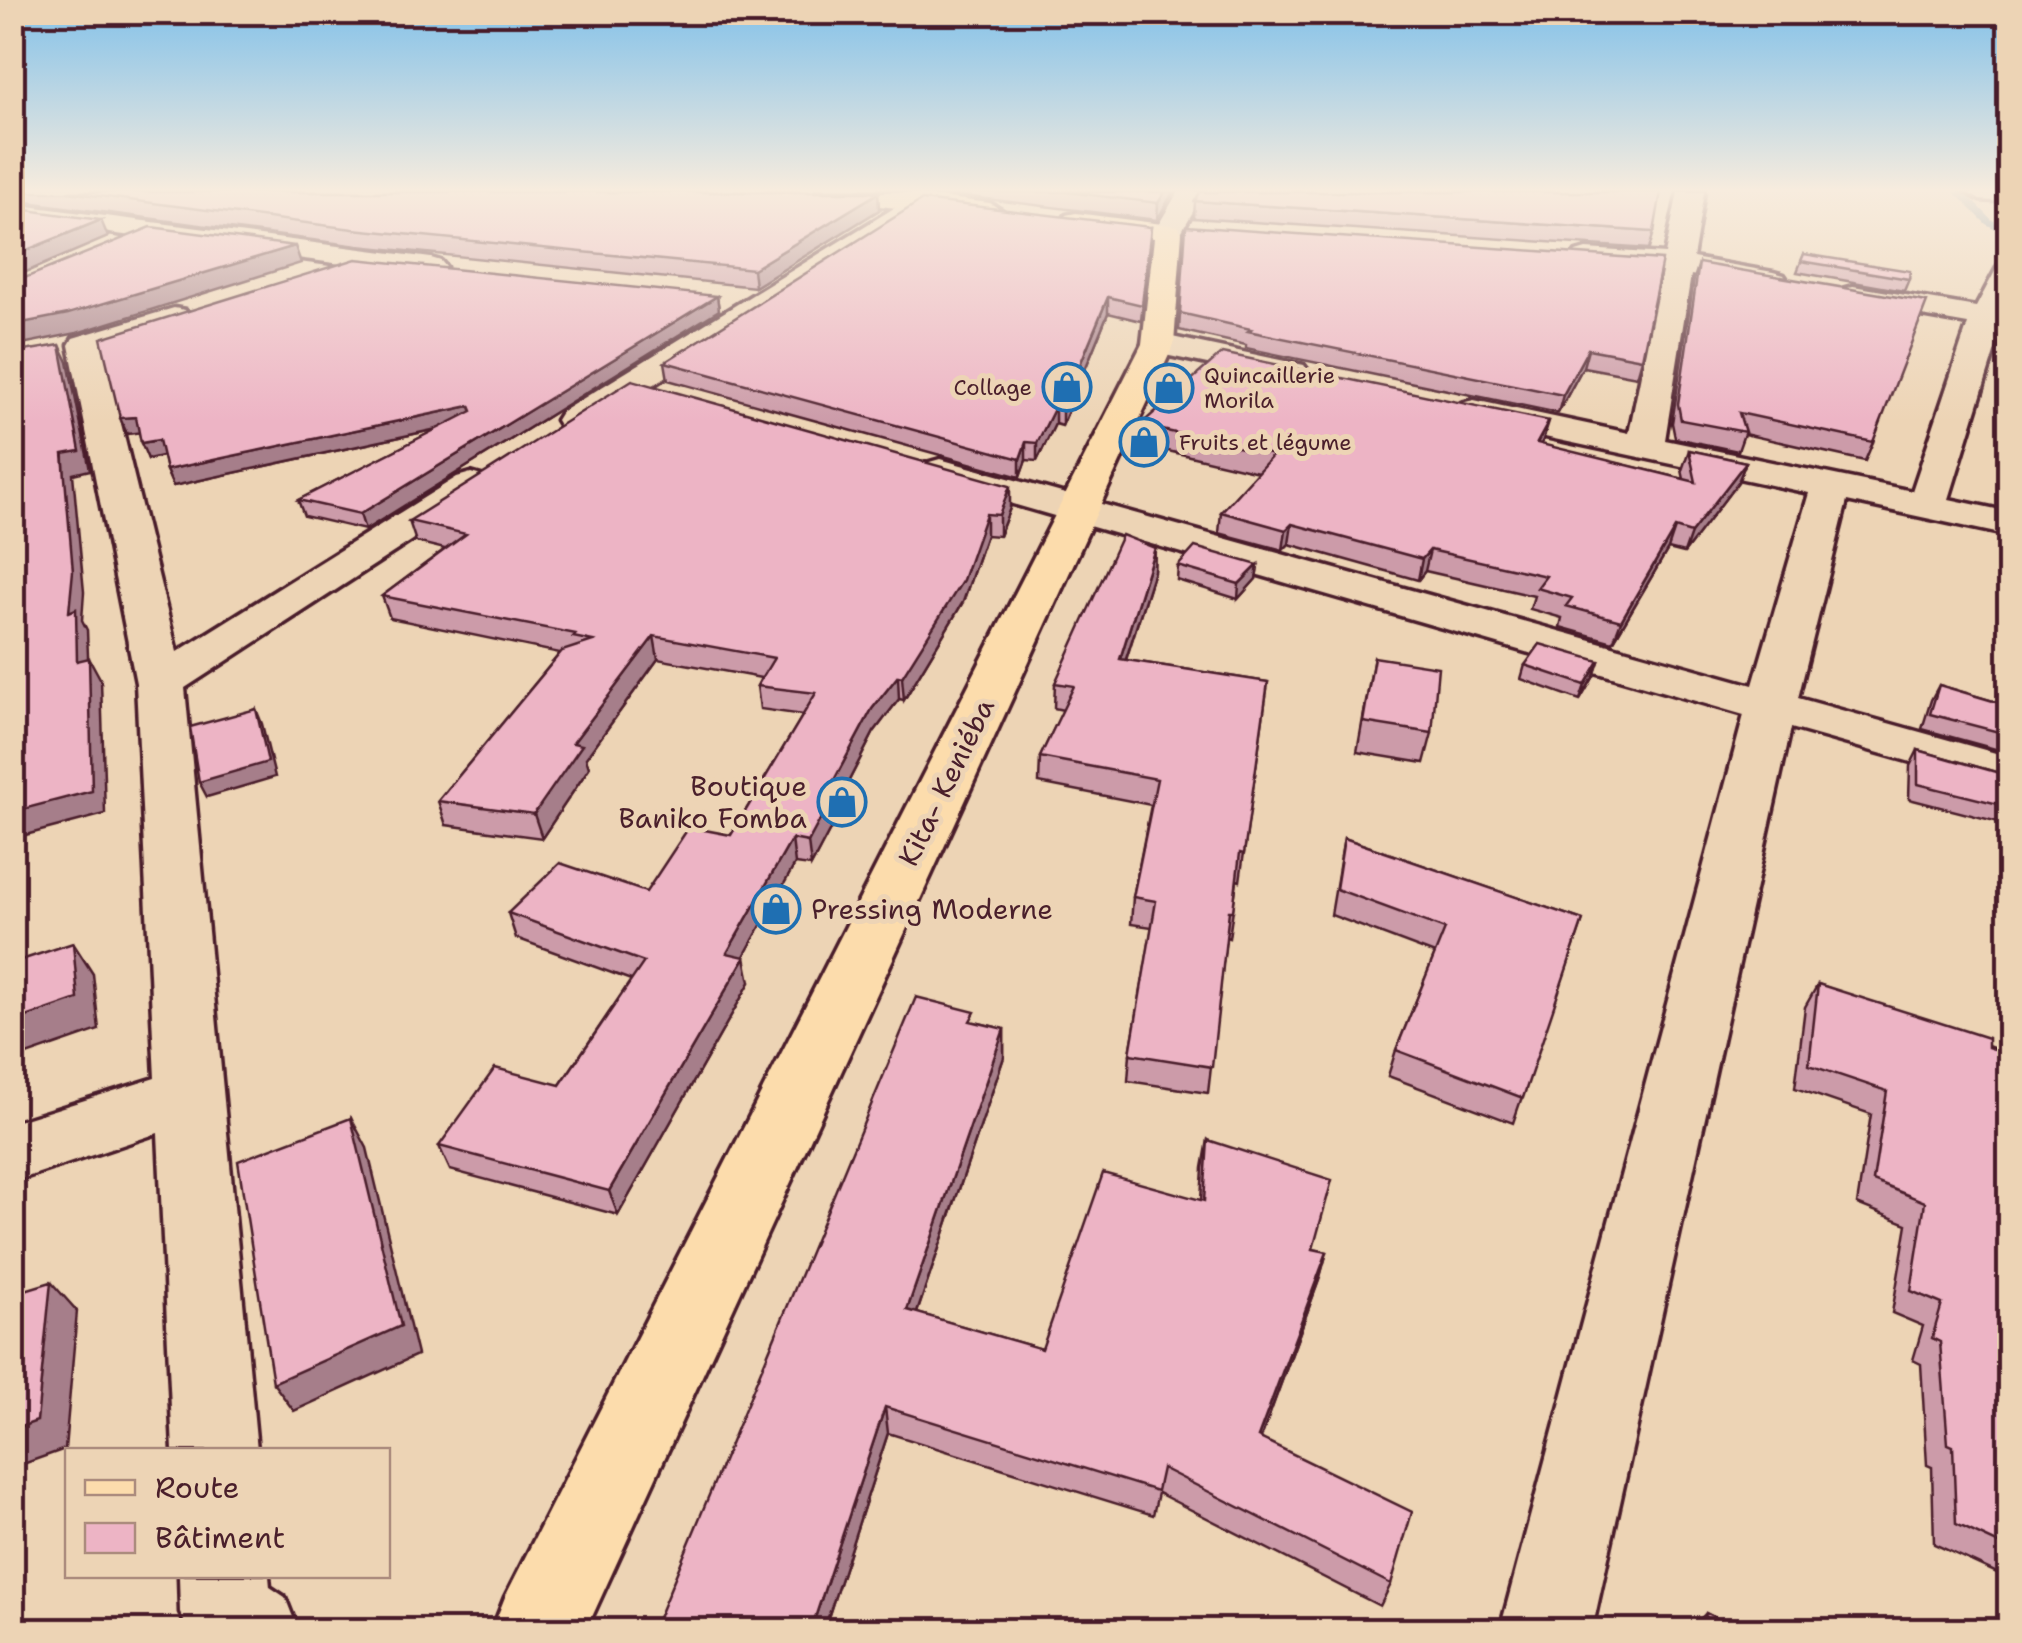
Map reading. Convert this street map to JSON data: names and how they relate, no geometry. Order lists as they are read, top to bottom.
{
  "streets": {
    "main road": ["Kita- Keniéba"]
  },
  "places": {
    "shop": [
      "Collage",
      "Quincaillerie Morila",
      "Fruits et légume",
      "Boutique Baniko Fomba",
      "Pressing Moderne"
    ]
  },
  "legend": ["Route", "Bâtiment"]
}
